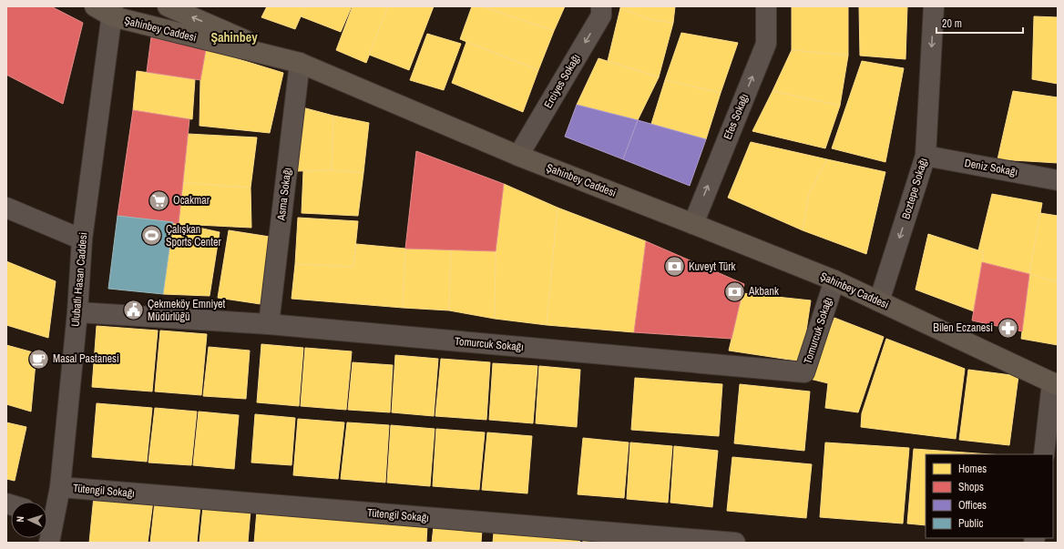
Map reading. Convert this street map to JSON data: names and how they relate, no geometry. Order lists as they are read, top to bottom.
{
  "streets": {
    "main road": ["Şahinbey Caddesi"],
    "street": [
      "Erciyes Sokağı",
      "Efes Sokağı",
      "Deniz Sokağı",
      "Boztepe Sokağı",
      "Asma Sokağı",
      "Ulubatlı Hasan Caddesi",
      "Tomurcuk Sokağı",
      "Tütengil Sokağı"
    ]
  },
  "crossings": [
    ["Şahinbey Caddesi", "Erciyes Sokağı"],
    ["Şahinbey Caddesi", "Efes Sokağı"],
    ["Şahinbey Caddesi", "Boztepe Sokağı"],
    ["Şahinbey Caddesi", "Asma Sokağı"],
    ["Şahinbey Caddesi", "Ulubatlı Hasan Caddesi"],
    ["Şahinbey Caddesi", "Tomurcuk Sokağı"],
    ["Deniz Sokağı", "Boztepe Sokağı"],
    ["Asma Sokağı", "Tomurcuk Sokağı"],
    ["Ulubatlı Hasan Caddesi", "Tomurcuk Sokağı"],
    ["Ulubatlı Hasan Caddesi", "Tütengil Sokağı"]
  ],
  "one_way": ["Erciyes Sokağı", "Efes Sokağı", "Boztepe Sokağı"],
  "districts": ["Şahinbey"],
  "places": {
    "supermarket": ["Ocakmar"],
    "sports": ["Çalışkan Sports Center"],
    "bank": ["Kuveyt Türk", "Akbank"],
    "public building": ["Çekmeköy Emniyet Müdürlüğü"],
    "pharmacy": ["Bilen Eczanesi"],
    "cafe": ["Masal Pastanesi"]
  },
  "legend": [
    "Homes",
    "Shops",
    "Offices",
    "Public"
  ],
  "scale_bar": "20 m",
  "north": "left"
}
